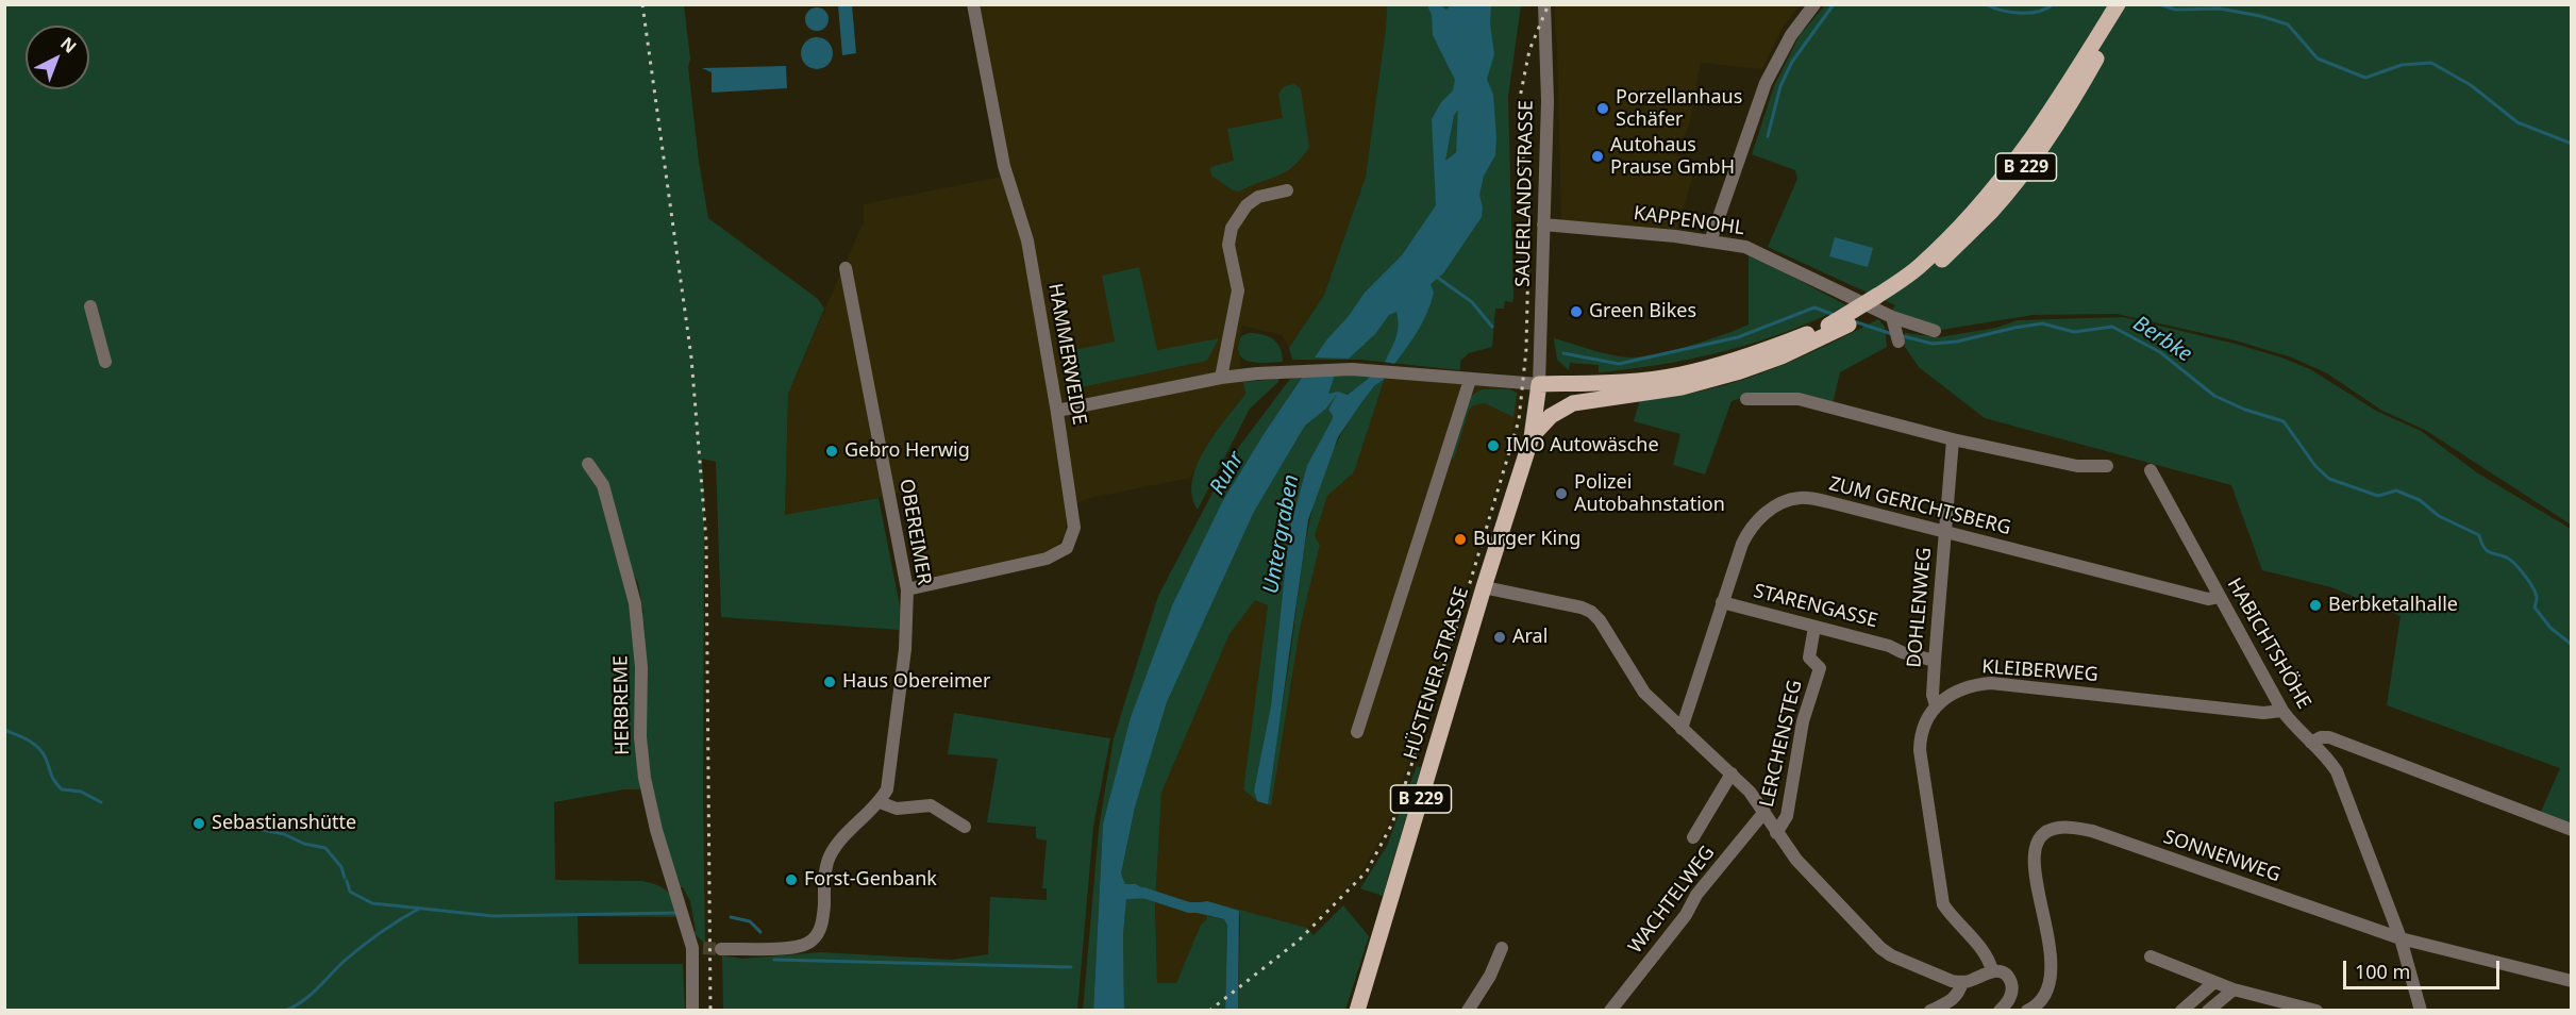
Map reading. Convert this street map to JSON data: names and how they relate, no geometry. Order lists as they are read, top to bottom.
{
  "streets": {
    "main road": ["B 229", "HÜSTENER STRASSE"],
    "street": [
      "SAUERLANDSTRASSE",
      "KAPPENOHL",
      "HAMMERWEIDE",
      "ZUM GERICHTSBERG",
      "OBEREIMER",
      "STARENGASSE",
      "DOHLENWEG",
      "HABICHTSHÖHE",
      "KLEIBERWEG",
      "HERBREME",
      "LERCHENSTEG",
      "SONNENWEG",
      "WACHTELWEG"
    ]
  },
  "crossings": [
    ["B 229", "SAUERLANDSTRASSE"],
    ["B 229", "HÜSTENER STRASSE"],
    ["SAUERLANDSTRASSE", "KAPPENOHL"],
    ["SAUERLANDSTRASSE", "HÜSTENER STRASSE"],
    ["HAMMERWEIDE", "OBEREIMER"],
    ["ZUM GERICHTSBERG", "STARENGASSE"],
    ["ZUM GERICHTSBERG", "DOHLENWEG"],
    ["ZUM GERICHTSBERG", "HABICHTSHÖHE"],
    ["STARENGASSE", "DOHLENWEG"],
    ["STARENGASSE", "LERCHENSTEG"],
    ["DOHLENWEG", "KLEIBERWEG"],
    ["HABICHTSHÖHE", "KLEIBERWEG"],
    ["HABICHTSHÖHE", "SONNENWEG"]
  ],
  "water": ["Berbke", "Ruhr", "Untergraben"],
  "places": [
    "Porzellanhaus Schäfer",
    "Autohaus Prause GmbH",
    "Green Bikes",
    "IMO Autowäsche",
    "Gebro Herwig",
    "Polizei Autobahnstation",
    "Burger King",
    "Berbketalhalle",
    "Aral",
    "Haus Obereimer",
    "Sebastianshütte",
    "Forst-Genbank"
  ],
  "scale_bar": "100 m",
  "north": "top right"
}
